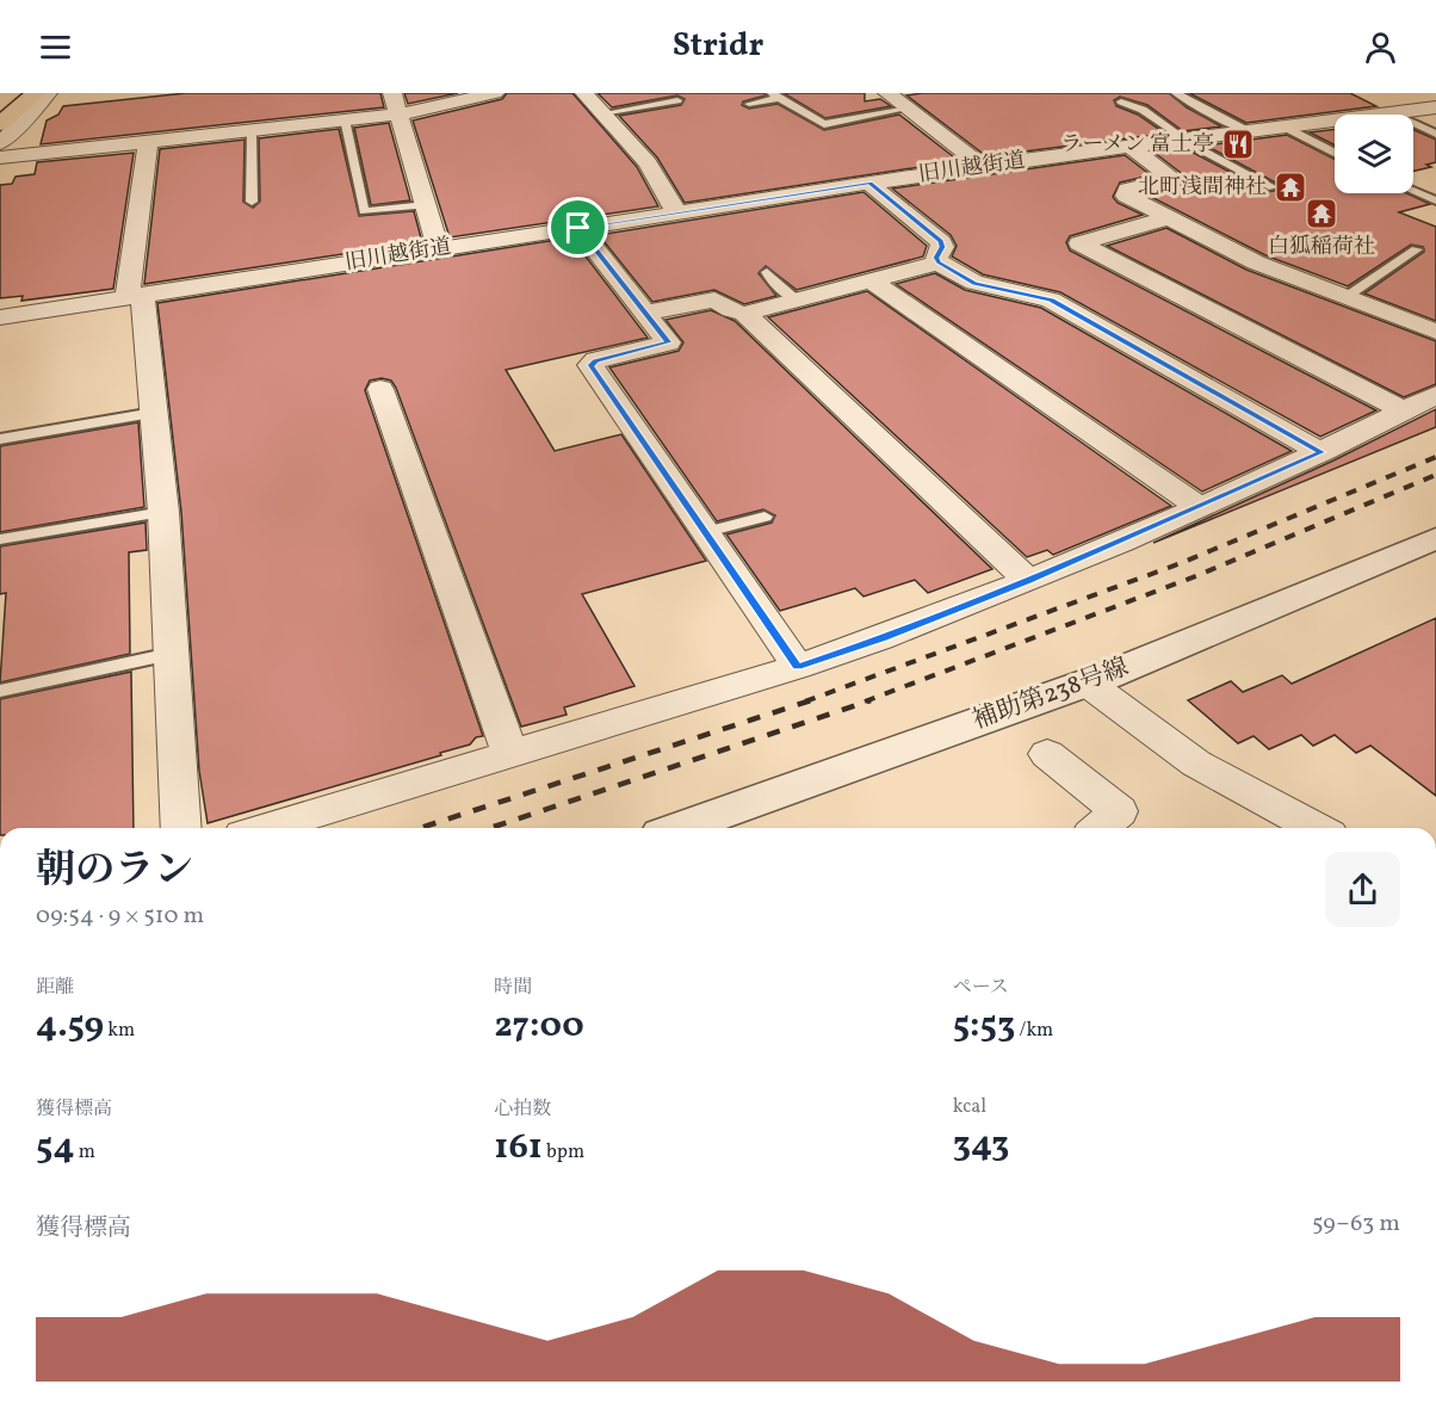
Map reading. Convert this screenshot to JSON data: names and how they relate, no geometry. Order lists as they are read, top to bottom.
{
  "streets": {
    "street": ["旧川越街道", "補助第238号線"]
  },
  "places": {
    "restaurant": ["ラーメン 富士亭"],
    "temple": ["北町浅間神社", "白狐稲荷社"]
  },
  "page": {
    "header": "Stridr",
    "heading": ["朝のラン", "09:54 · 9 × 510 m"],
    "stats": [
      ["距離", "4.59 km"],
      ["時間", "27:00"],
      ["ペース", "5:53 /km"],
      ["獲得標高", "54 m"],
      ["心拍数", "161 bpm"],
      ["kcal", "343"]
    ],
    "chart": ["獲得標高", "59–63 m"]
  }
}
